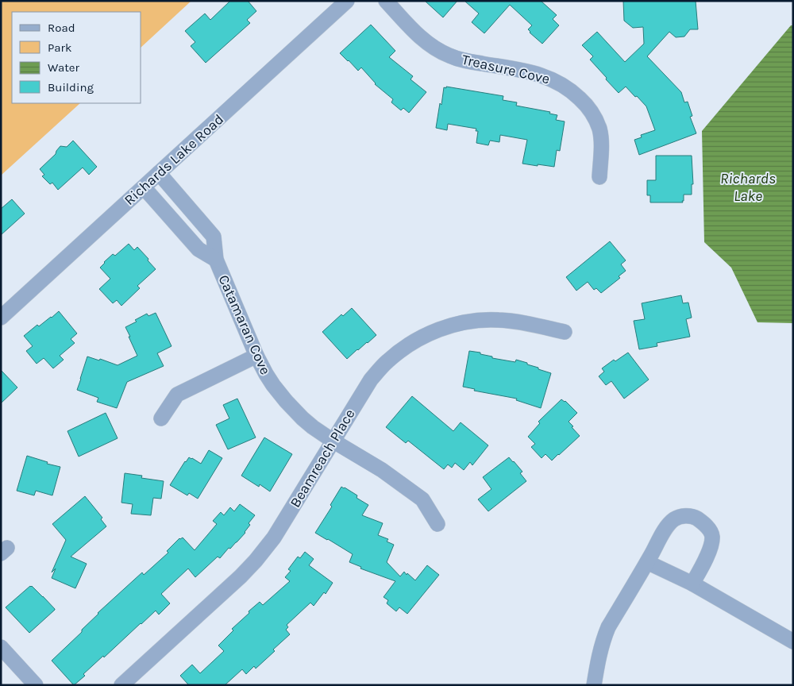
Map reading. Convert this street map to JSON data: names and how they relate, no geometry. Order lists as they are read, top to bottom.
{
  "streets": {
    "street": [
      "Treasure Cove",
      "Richards Lake Road",
      "Catamaran Cove",
      "Beamreach Place"
    ]
  },
  "crossings": [
    ["Richards Lake Road", "Catamaran Cove"],
    ["Catamaran Cove", "Beamreach Place"]
  ],
  "water": ["Richards Lake"],
  "legend": [
    "Road",
    "Park",
    "Water",
    "Building"
  ]
}
